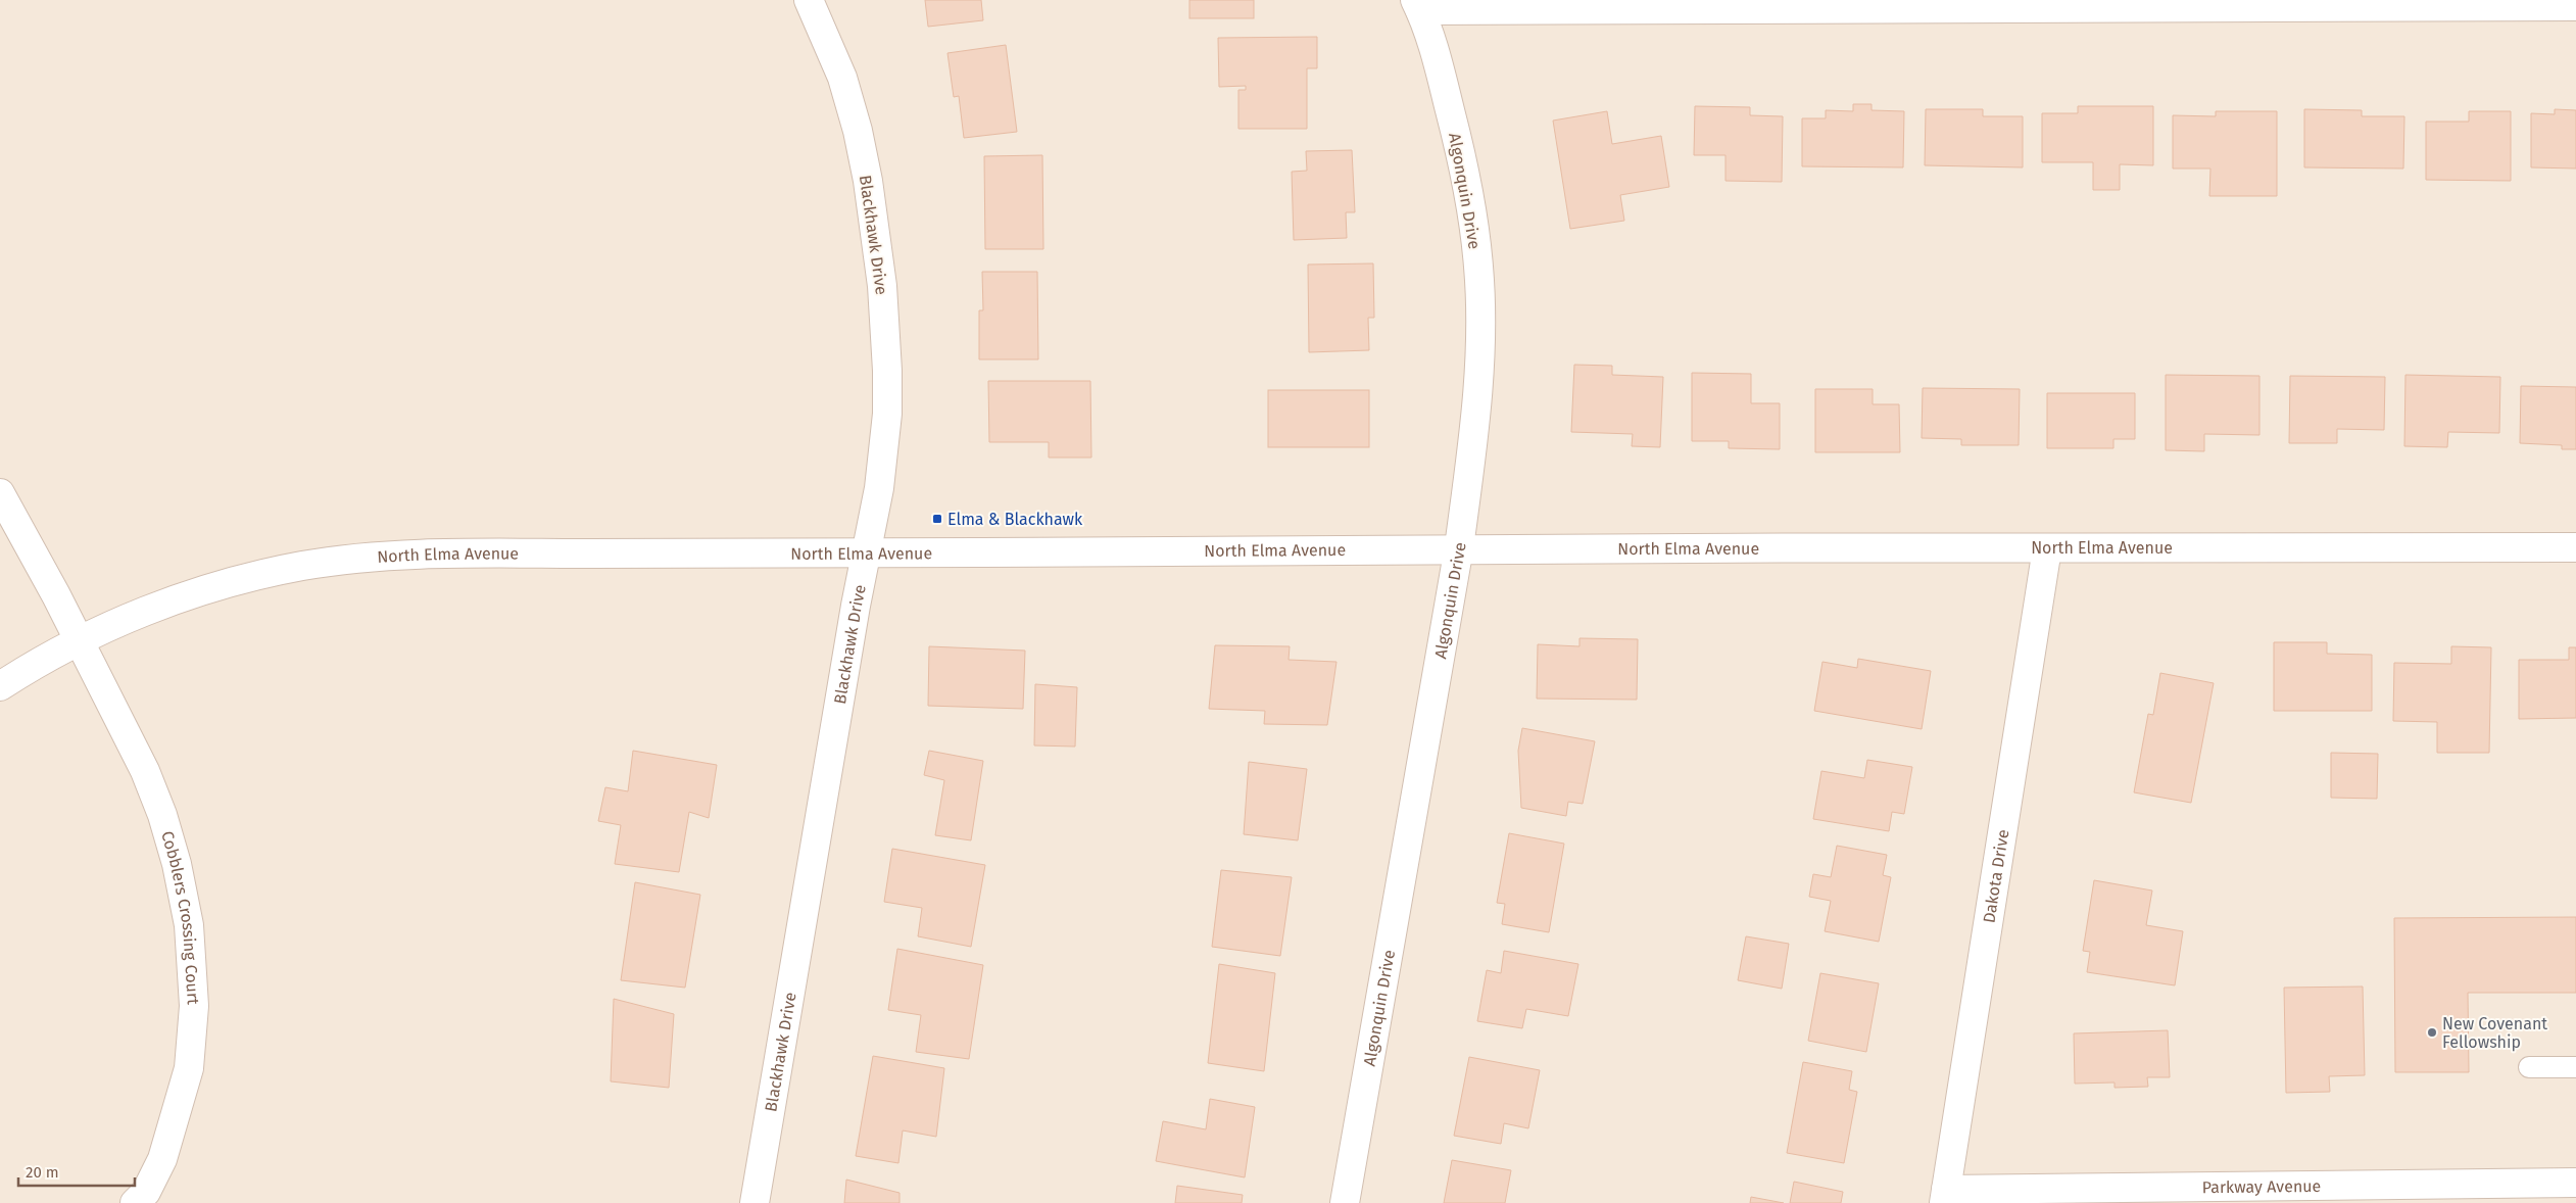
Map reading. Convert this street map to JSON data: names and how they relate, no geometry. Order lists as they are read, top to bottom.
{
  "streets": {
    "street": [
      "Algonquin Drive",
      "Blackhawk Drive",
      "North Elma Avenue",
      "Dakota Drive",
      "Cobblers Crossing Court",
      "Parkway Avenue"
    ]
  },
  "crossings": [
    ["Algonquin Drive", "North Elma Avenue"],
    ["Blackhawk Drive", "North Elma Avenue"],
    ["North Elma Avenue", "Dakota Drive"],
    ["North Elma Avenue", "Cobblers Crossing Court"],
    ["Dakota Drive", "Parkway Avenue"]
  ],
  "places": {
    "transit": ["Elma & Blackhawk"],
    "other": ["New Covenant Fellowship"]
  },
  "scale_bar": "20 m"
}
